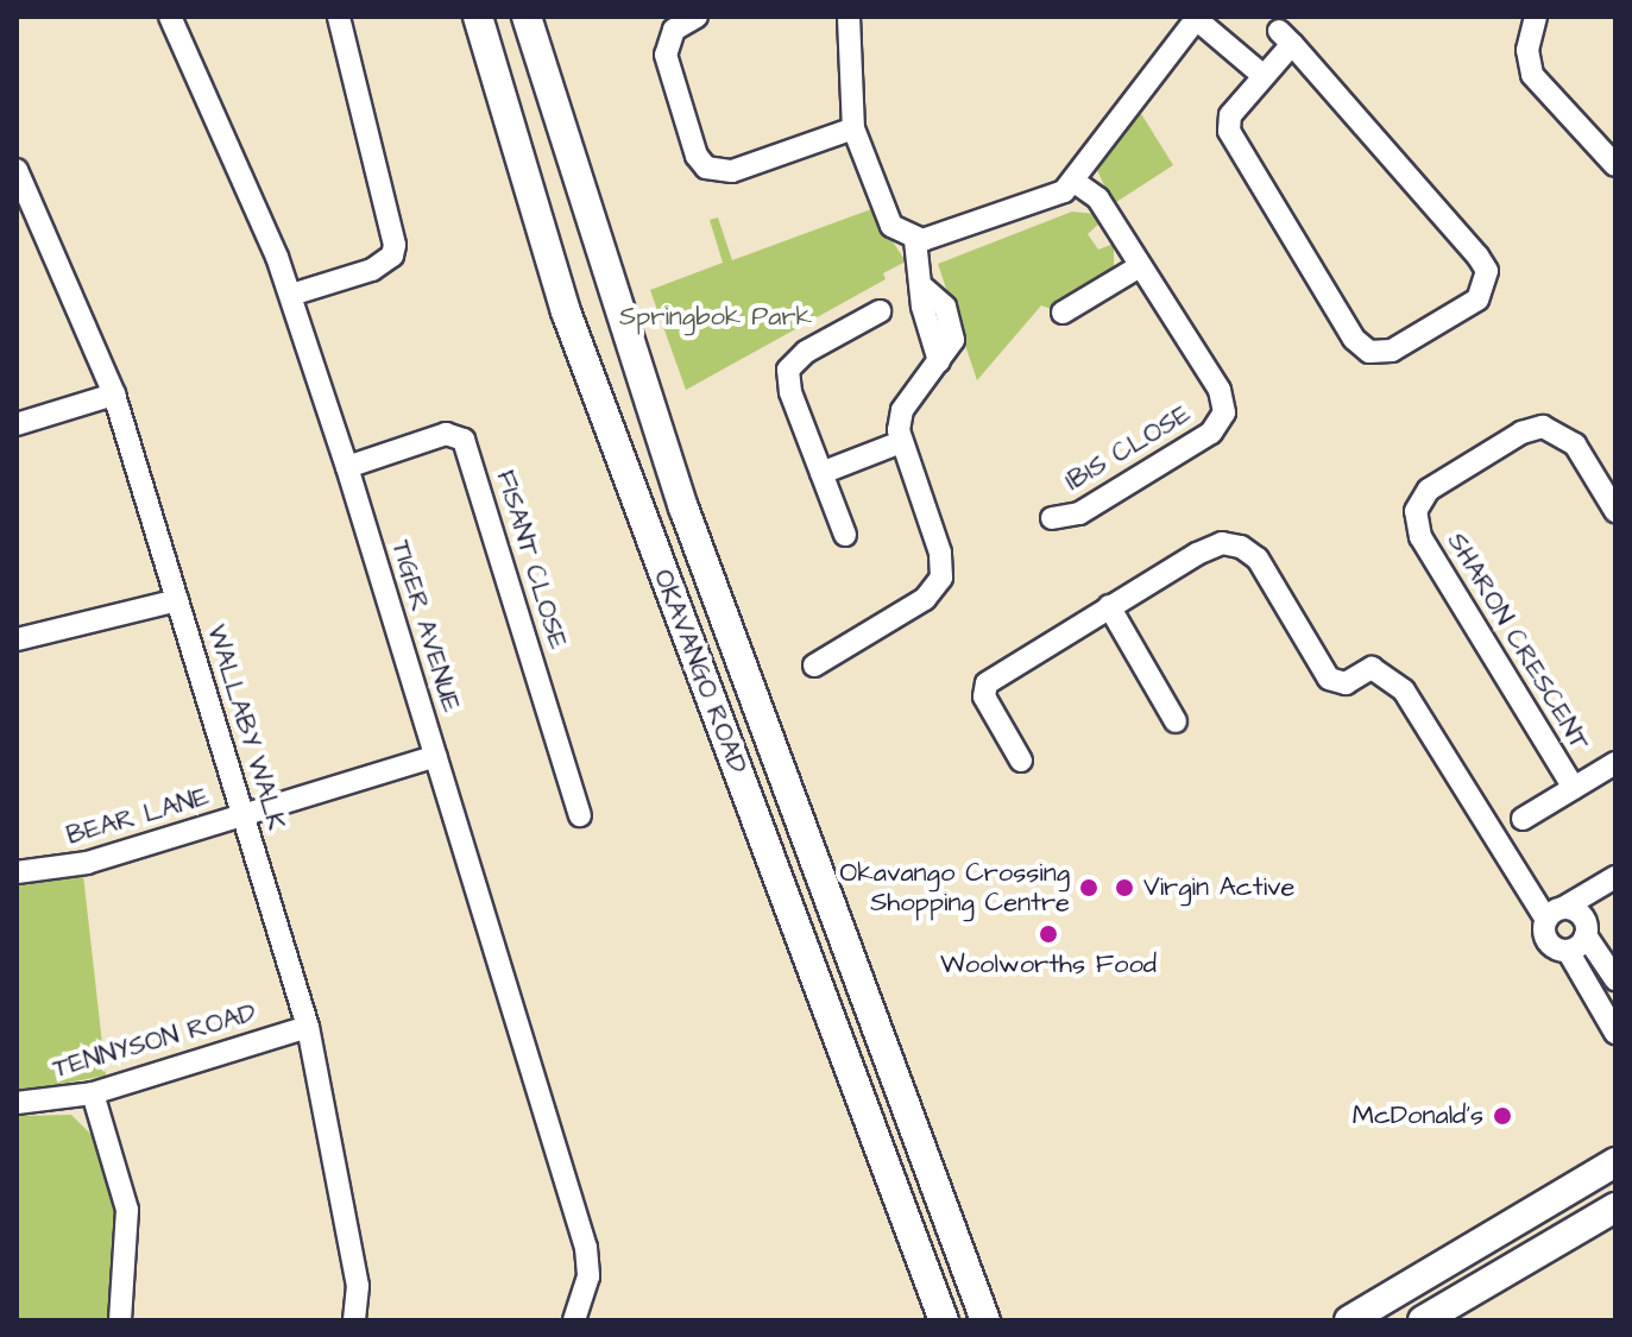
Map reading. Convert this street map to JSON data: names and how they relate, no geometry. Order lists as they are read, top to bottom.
{
  "streets": {
    "main road": ["OKAVANGO ROAD"],
    "street": [
      "IBIS CLOSE",
      "FISANT CLOSE",
      "TIGER AVENUE",
      "SHARON CRESCENT",
      "WALLABY WALK",
      "BEAR LANE",
      "TENNYSON ROAD"
    ]
  },
  "crossings": [
    ["FISANT CLOSE", "TIGER AVENUE"],
    ["TIGER AVENUE", "BEAR LANE"],
    ["WALLABY WALK", "BEAR LANE"],
    ["WALLABY WALK", "TENNYSON ROAD"]
  ],
  "parks": ["Springbok Park"],
  "places": [
    "Okavango Crossing Shopping Centre",
    "Virgin Active",
    "Woolworths Food",
    "McDonald's"
  ]
}
